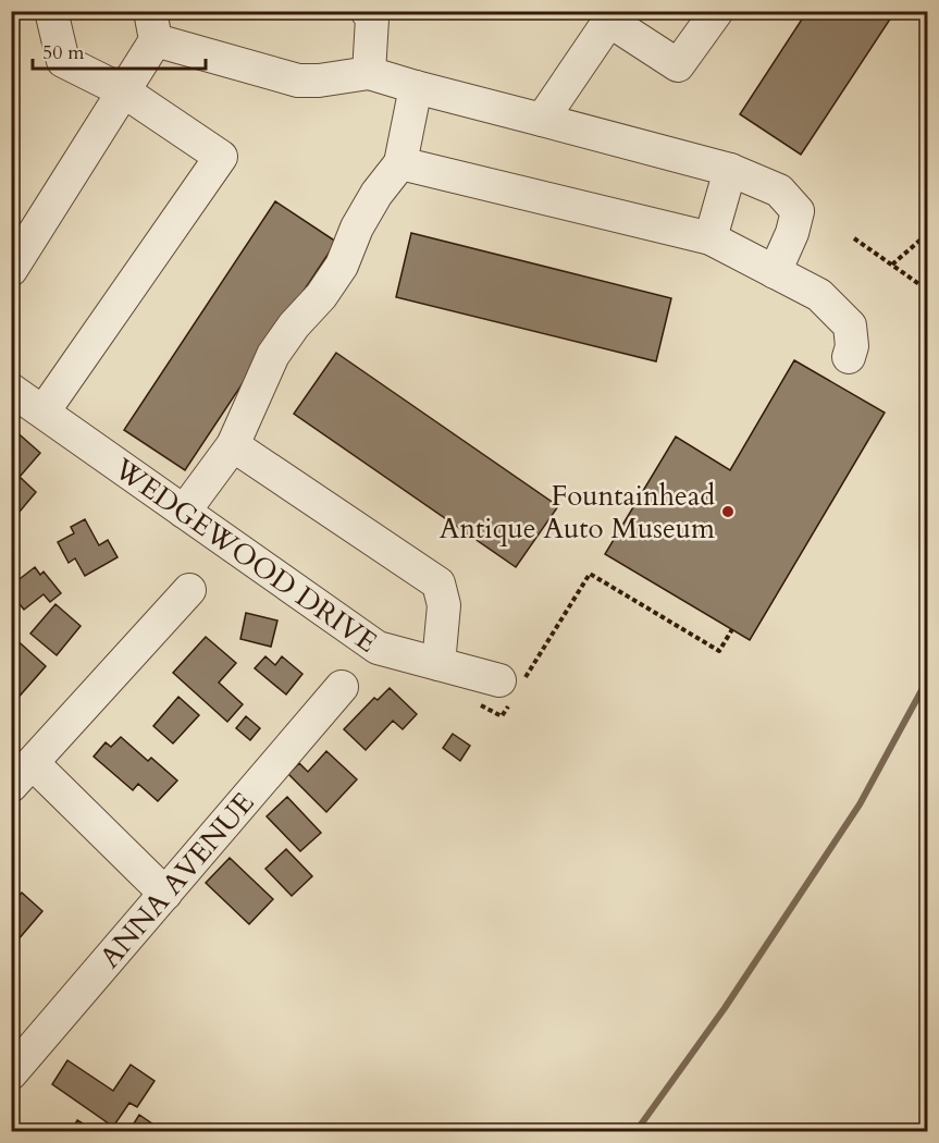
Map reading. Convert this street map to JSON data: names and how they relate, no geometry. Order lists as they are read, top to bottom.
{
  "streets": {
    "street": ["WEDGEWOOD DRIVE", "ANNA AVENUE"]
  },
  "places": ["Fountainhead Antique Auto Museum"],
  "scale_bar": "50 m"
}
